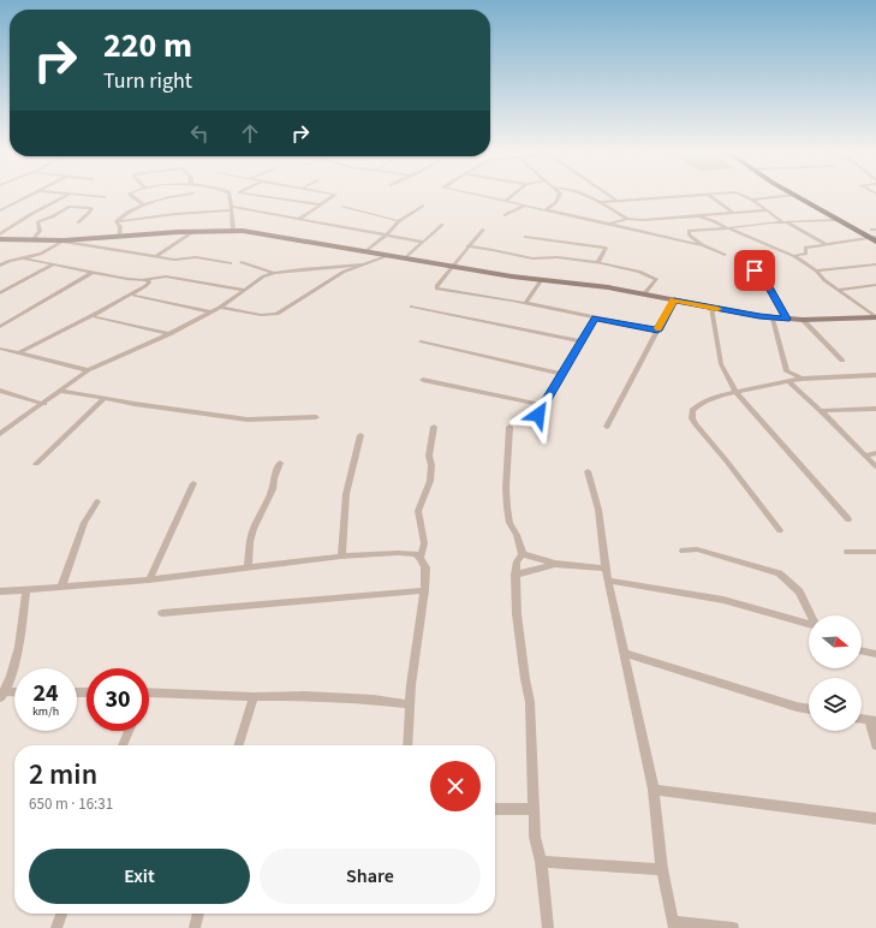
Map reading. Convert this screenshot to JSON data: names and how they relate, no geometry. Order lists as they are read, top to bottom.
{
  "north": "right",
  "page": {
    "turn": ["220 m", "Turn right"],
    "speed": "24 km/h",
    "limit": "30",
    "heading": ["2 min", "650 m · 16:31"],
    "buttons": ["Exit", "Share"]
  }
}
